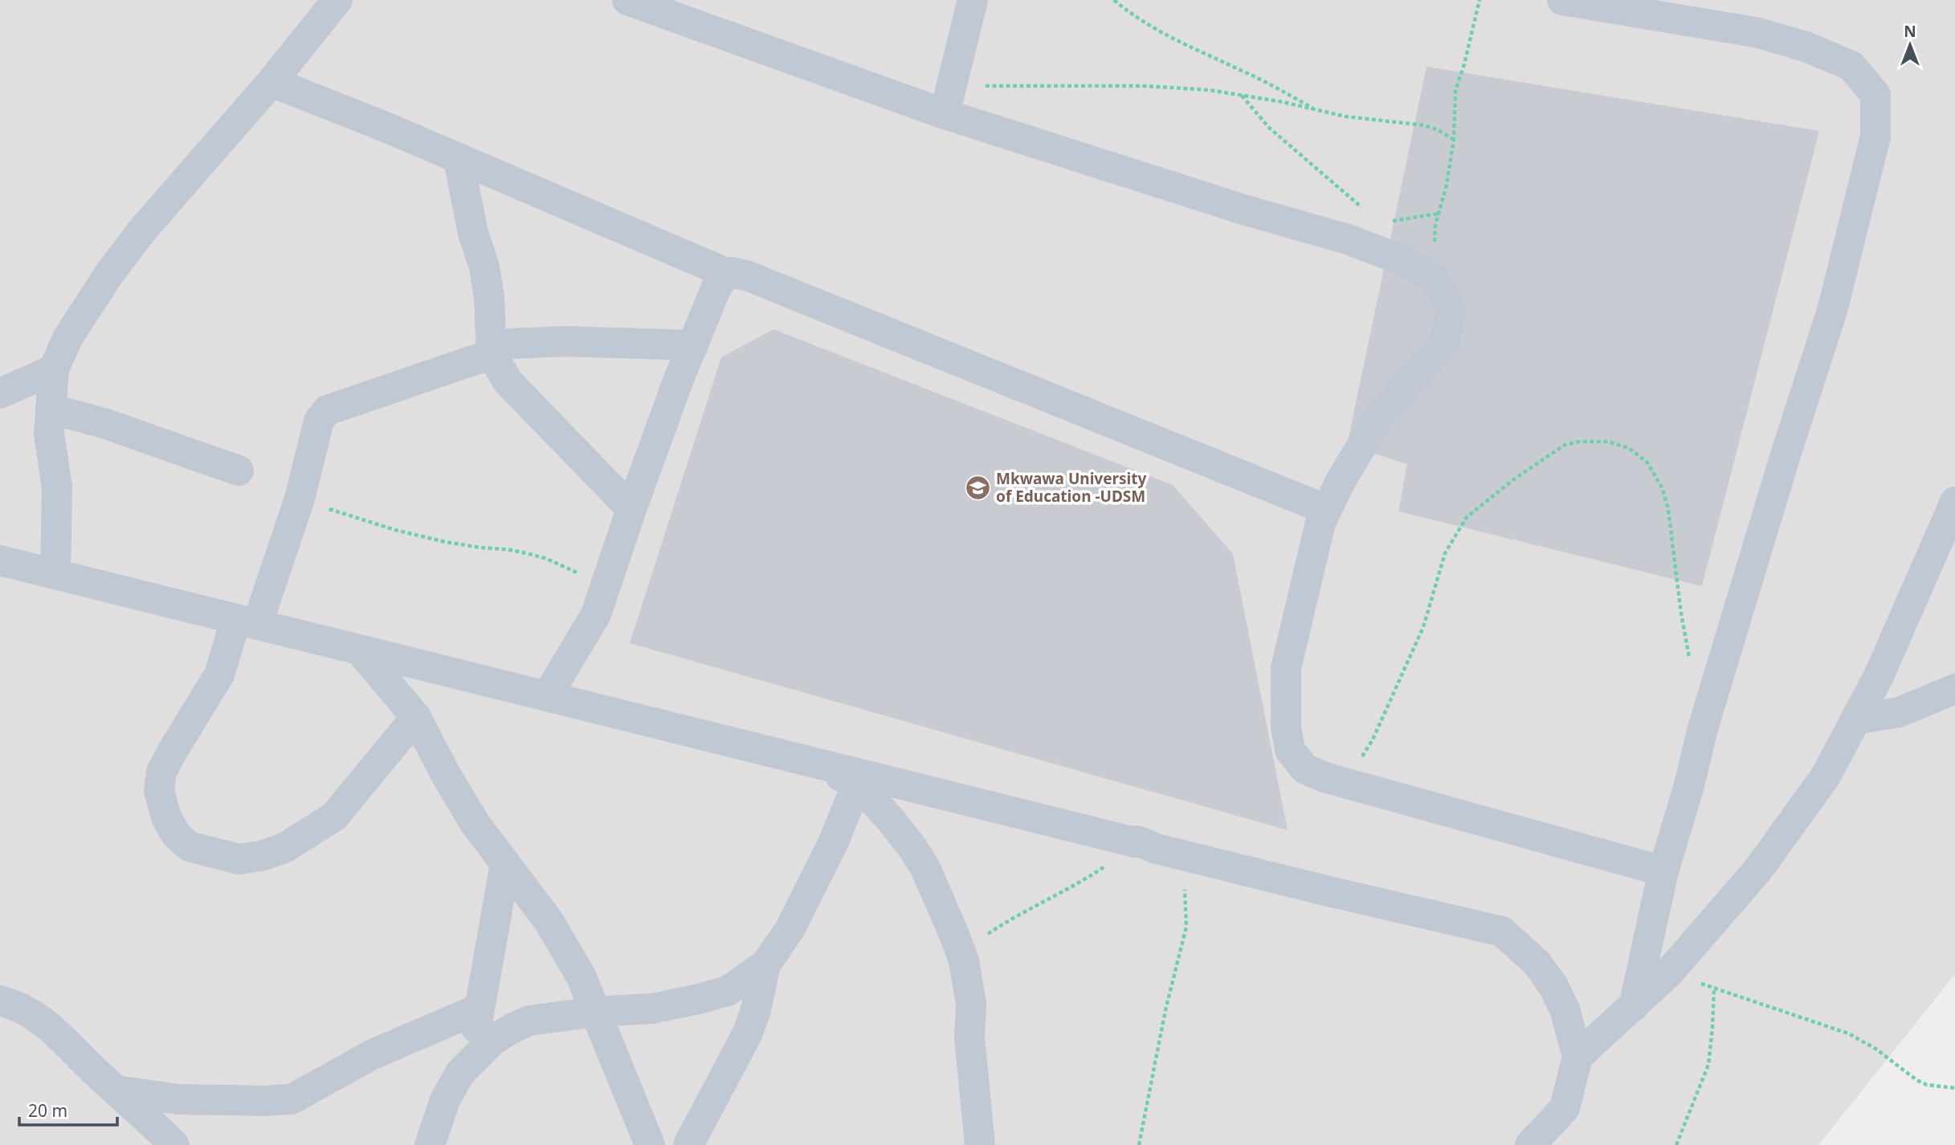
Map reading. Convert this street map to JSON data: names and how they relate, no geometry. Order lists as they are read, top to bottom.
{
  "places": {
    "school or university": ["Mkwawa University of Education -UDSM"]
  },
  "scale_bar": "20 m",
  "north": "top"
}
